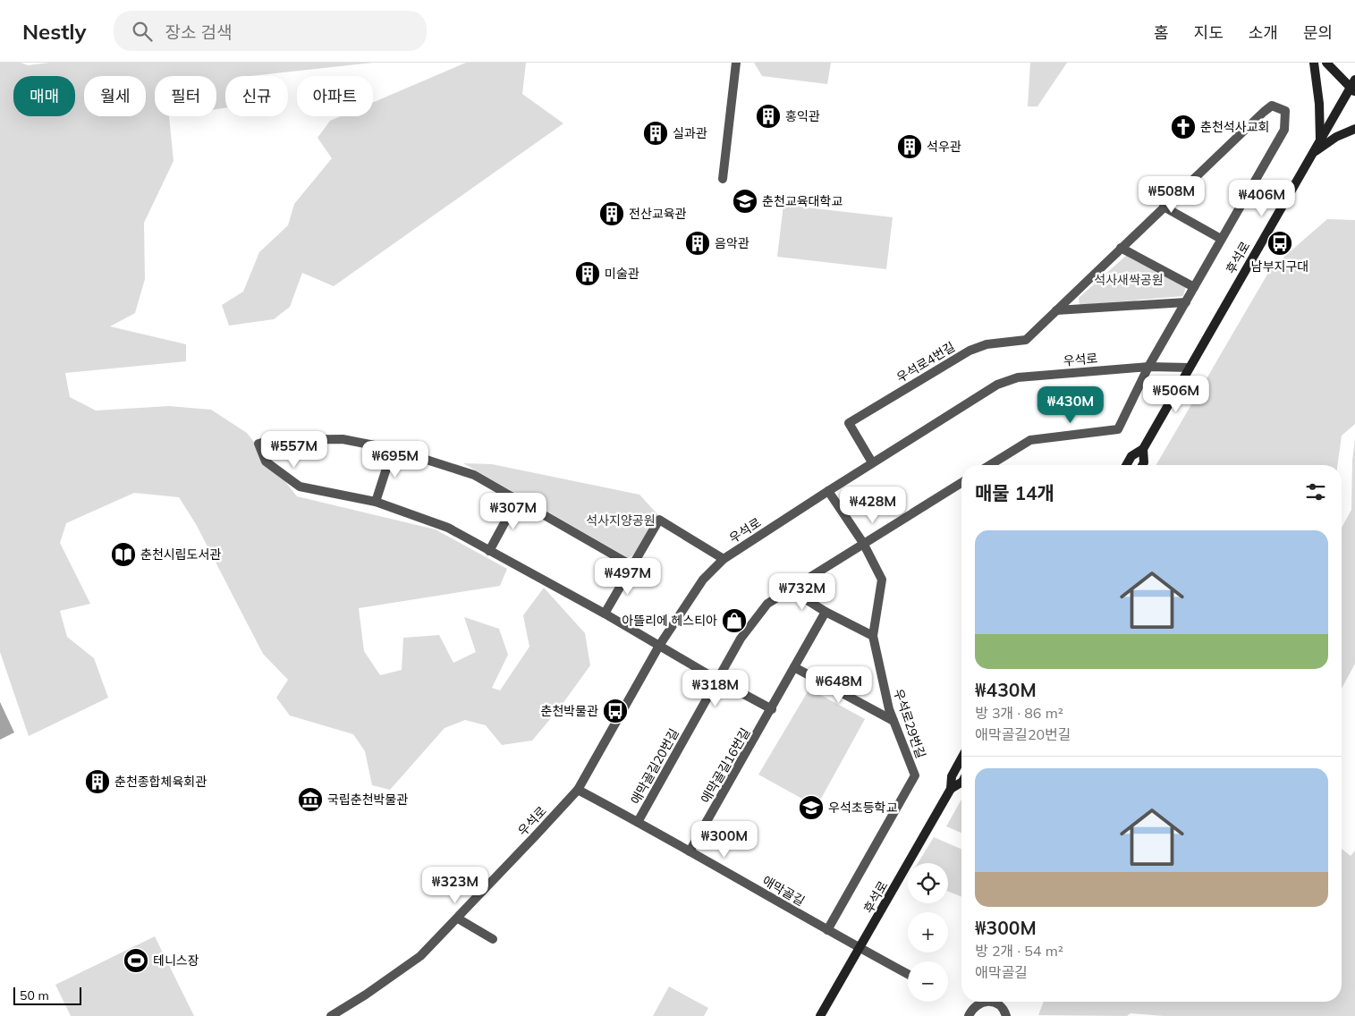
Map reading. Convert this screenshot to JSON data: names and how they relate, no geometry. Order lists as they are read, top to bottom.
{
  "streets": {
    "street": [
      "후석로",
      "우석로",
      "우석로4번길",
      "우석로29번길",
      "애막골길16번길",
      "애막골길20번길",
      "애막골길"
    ]
  },
  "crossings": [
    ["후석로", "우석로"],
    ["후석로", "애막골길"],
    ["우석로", "우석로4번길"],
    ["우석로", "우석로29번길"],
    ["우석로", "애막골길"],
    ["우석로29번길", "애막골길20번길"],
    ["우석로29번길", "애막골길"],
    ["애막골길16번길", "애막골길"],
    ["애막골길20번길", "애막골길"]
  ],
  "parks": ["석사새싹공원", "석사지양공원"],
  "places": {
    "building": [
      "홍익관",
      "실과관",
      "석우관",
      "전산교육관",
      "음악관",
      "미술관",
      "춘천종합체육회관"
    ],
    "church": ["춘천석사교회"],
    "school or university": ["춘천교육대학교", "우석초등학교"],
    "bus stop": ["남부지구대", "춘천박물관"],
    "library": ["춘천시립도서관"],
    "shop": ["아뜰리에 헤스티아"],
    "museum": ["국립춘천박물관"],
    "sports": ["테니스장"]
  },
  "scale_bar": "50 m",
  "page": {
    "header": "Nestly",
    "search": "장소 검색",
    "nav": [
      "홈",
      "지도",
      "소개",
      "문의"
    ],
    "chip": [
      "매매",
      "월세",
      "필터",
      "신규",
      "아파트"
    ],
    "price": [
      "₩508M",
      "₩406M",
      "₩506M",
      "₩430M",
      "₩557M",
      "₩695M",
      "₩428M",
      "₩307M",
      "₩497M",
      "₩732M",
      "₩648M",
      "₩318M",
      "₩300M",
      "₩323M"
    ],
    "heading": "매물 14개",
    "list": [
      {
        "name": "₩430M",
        "note": "방 3개 · 86 m² · 애막골길20번길"
      },
      {
        "name": "₩300M",
        "note": "방 2개 · 54 m² · 애막골길"
      }
    ],
    "map_buttons": ["+", "−"],
    "scale": "50 m"
  }
}
